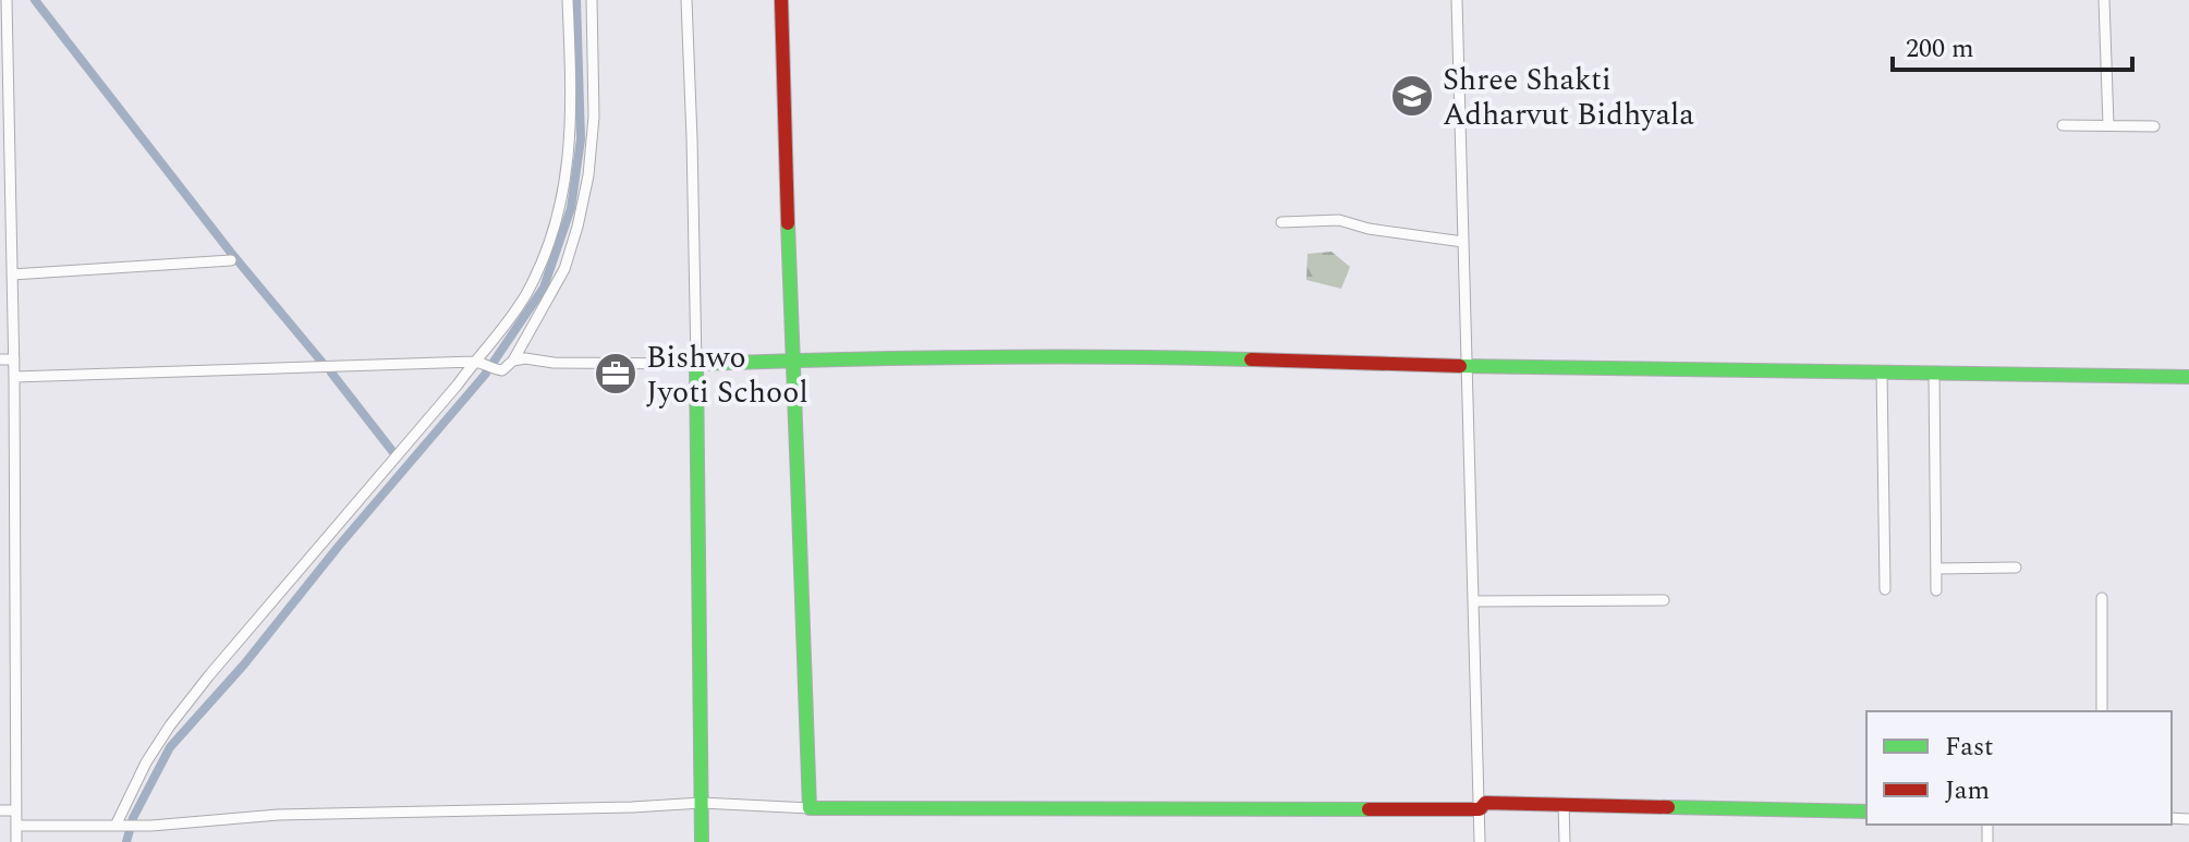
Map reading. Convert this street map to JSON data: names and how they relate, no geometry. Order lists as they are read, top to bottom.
{
  "places": {
    "school or university": ["Shree Shakti Adharvut Bidhyala"],
    "office": ["Bishwo Jyoti School"]
  },
  "legend": ["Fast", "Jam"],
  "scale_bar": "200 m"
}
